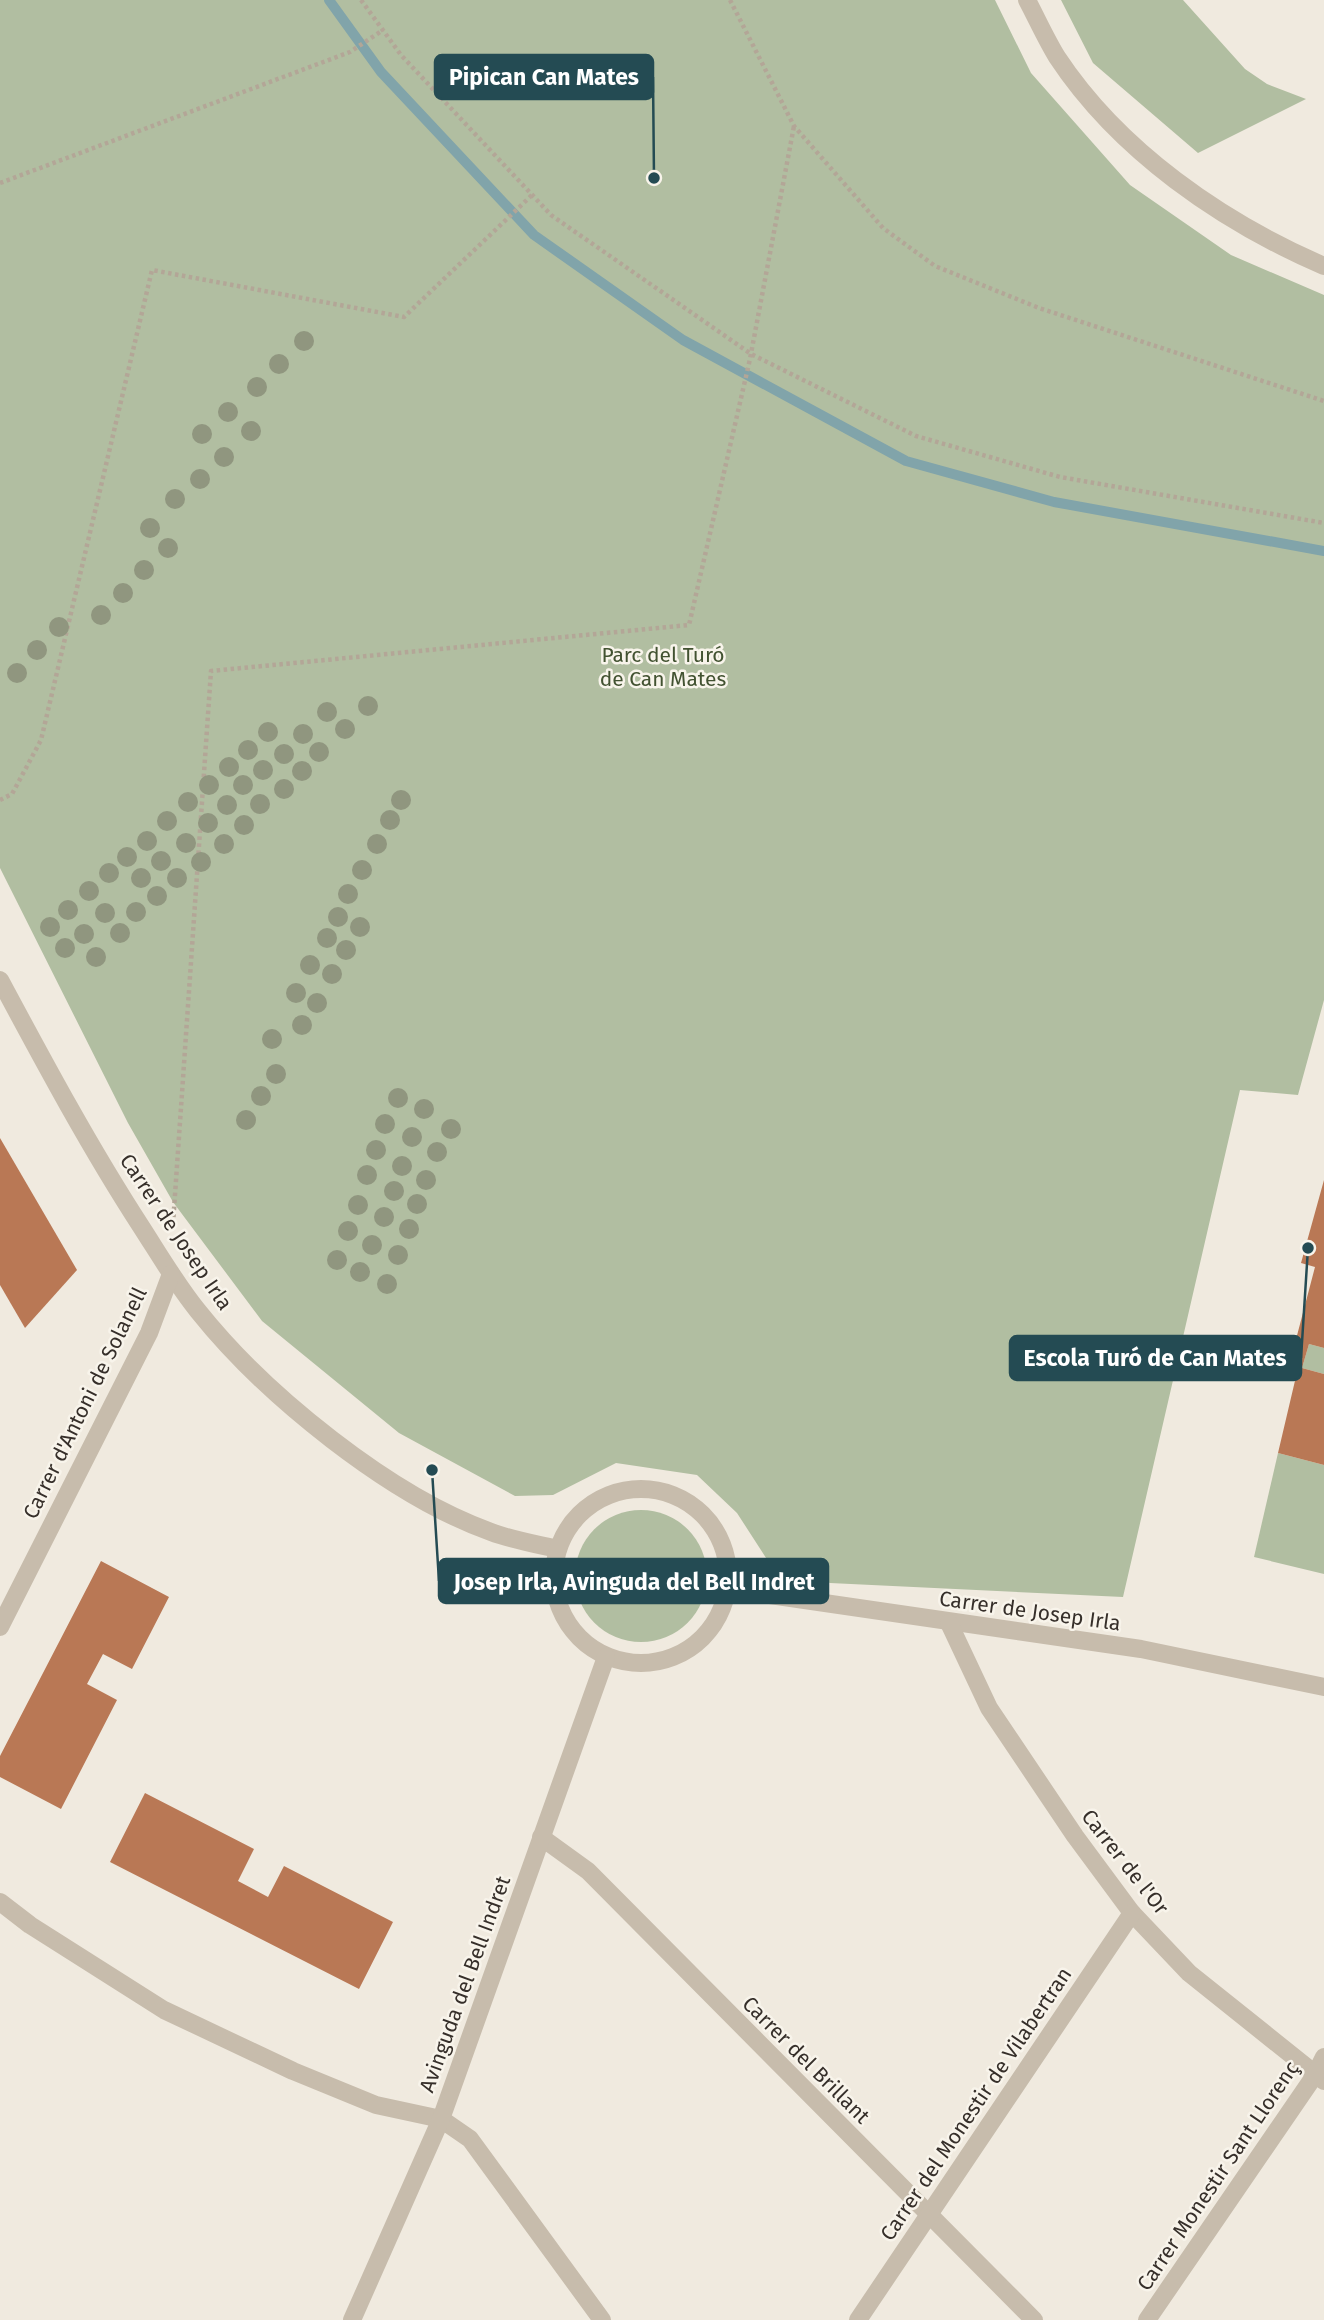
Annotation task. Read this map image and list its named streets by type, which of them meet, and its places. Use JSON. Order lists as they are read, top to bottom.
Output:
{
  "streets": {
    "street": [
      "Carrer de Josep Irla",
      "Carrer d'Antoni de Solanell",
      "Carrer de l'Or",
      "Avinguda del Bell Indret",
      "Carrer del Brillant",
      "Carrer del Monestir de Vilabertran",
      "Carrer Monestir Sant Llorenç"
    ]
  },
  "crossings": [
    ["Carrer de Josep Irla", "Carrer d'Antoni de Solanell"],
    ["Carrer de Josep Irla", "Carrer de l'Or"],
    ["Carrer de Josep Irla", "Avinguda del Bell Indret"],
    ["Carrer de l'Or", "Carrer del Monestir de Vilabertran"],
    ["Carrer de l'Or", "Carrer Monestir Sant Llorenç"],
    ["Avinguda del Bell Indret", "Carrer del Brillant"],
    ["Carrer del Brillant", "Carrer del Monestir de Vilabertran"]
  ],
  "parks": ["Parc del Turó de Can Mates"],
  "places": ["Pipican Can Mates", "Escola Turó de Can Mates", "Josep Irla, Avinguda del Bell Indret"]
}
